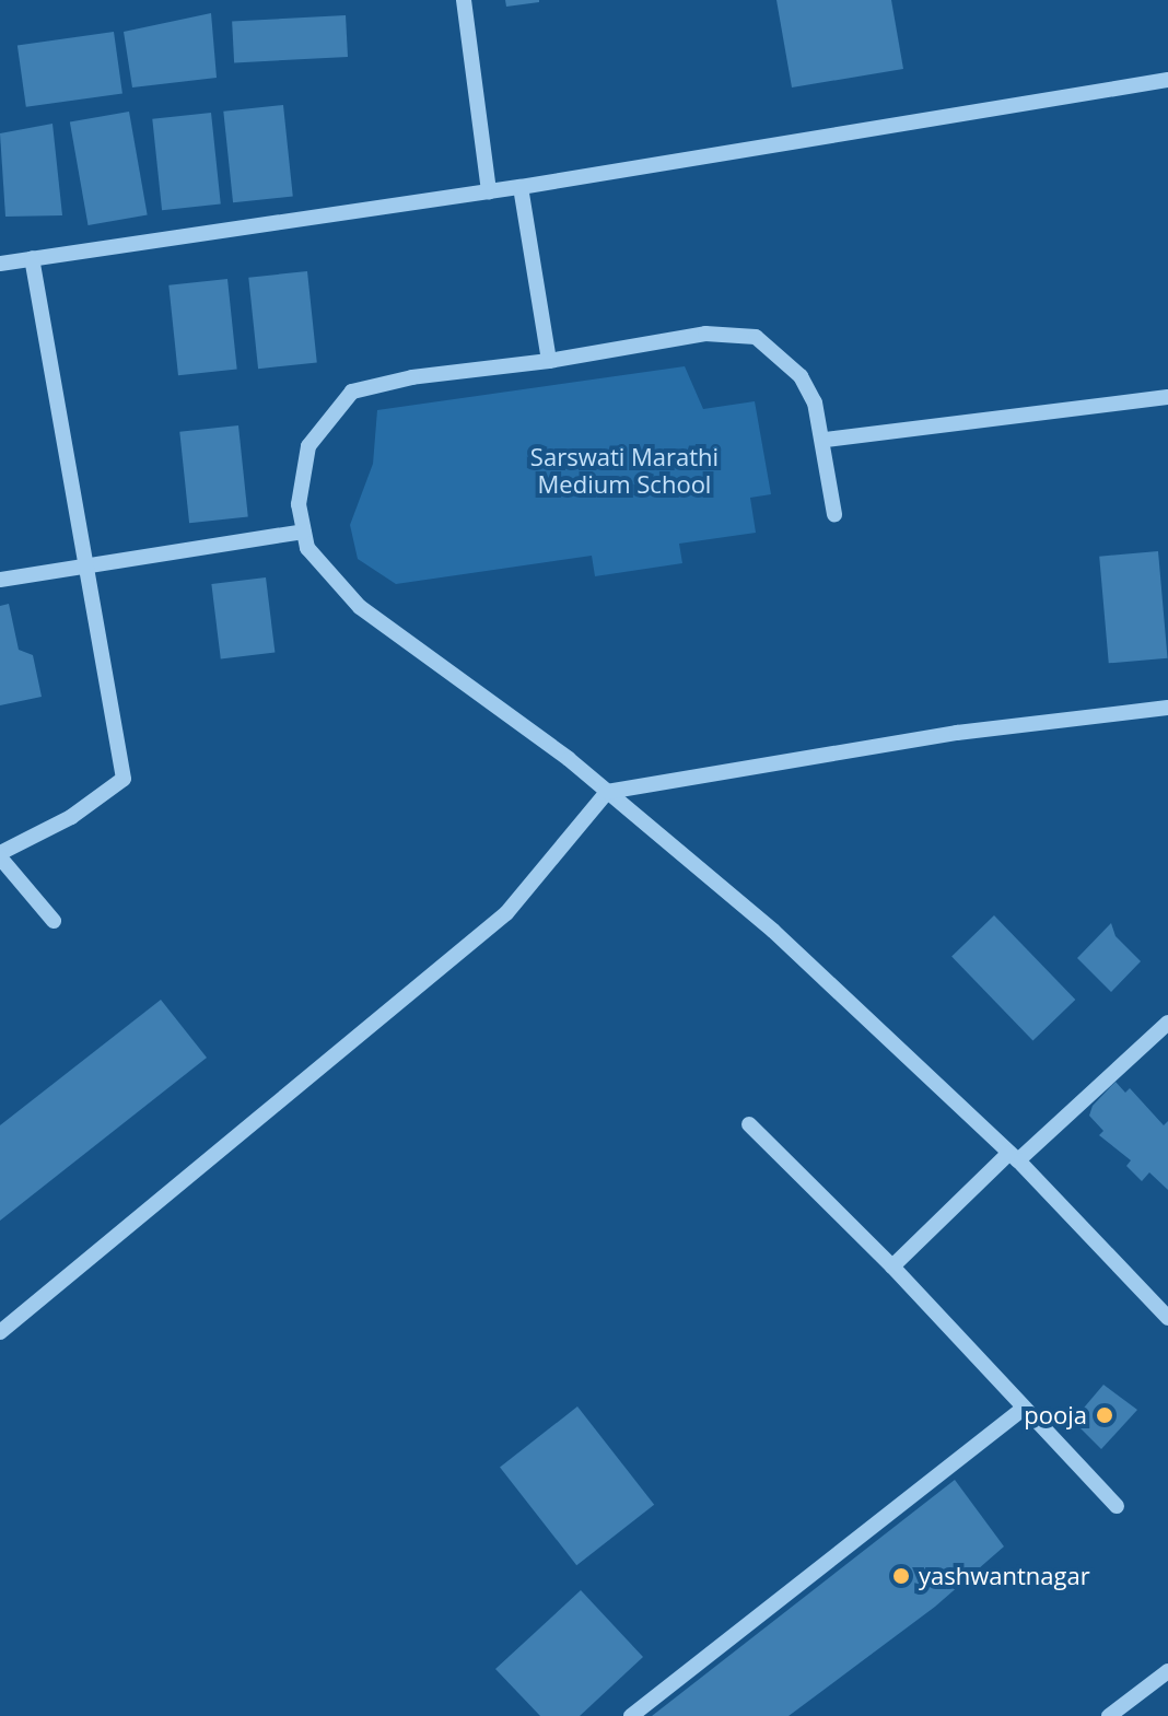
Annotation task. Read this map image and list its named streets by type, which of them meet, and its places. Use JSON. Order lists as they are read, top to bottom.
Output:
{
  "parks": ["Sarswati Marathi Medium School"],
  "places": ["pooja", "yashwantnagar"]
}
